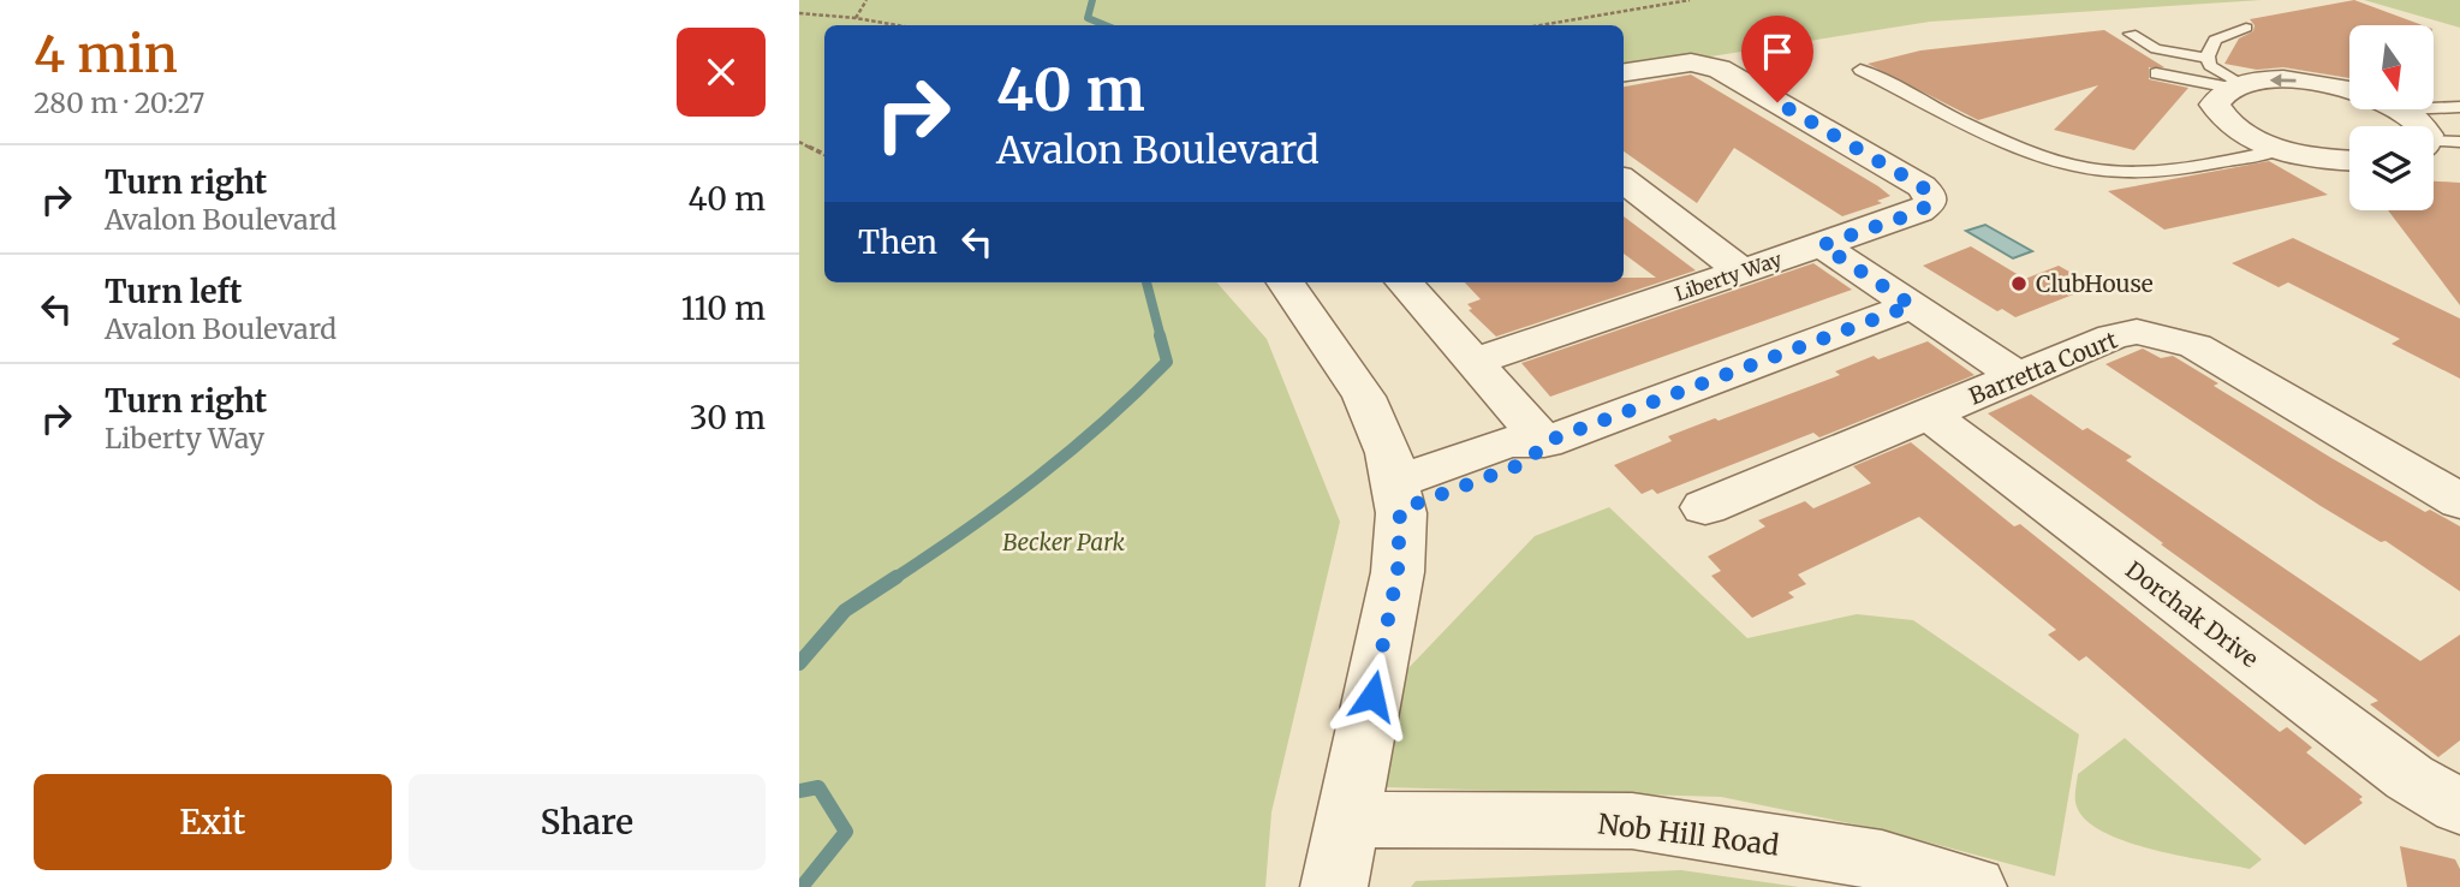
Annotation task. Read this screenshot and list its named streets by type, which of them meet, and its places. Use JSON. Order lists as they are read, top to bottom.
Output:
{
  "streets": {
    "street": [
      "Liberty Way",
      "Barretta Court",
      "Dorchak Drive",
      "Nob Hill Road"
    ]
  },
  "crossings": [
    ["Barretta Court", "Dorchak Drive"]
  ],
  "parks": ["Becker Park"],
  "places": ["ClubHouse"],
  "north": "bottom",
  "page": {
    "heading": ["4 min", "280 m · 20:27"],
    "turn": ["40 m", "Avalon Boulevard"],
    "list": [
      {
        "name": "Turn right",
        "note": "Avalon Boulevard",
        "value": "40 m"
      },
      {
        "name": "Turn left",
        "note": "Avalon Boulevard",
        "value": "110 m"
      },
      {
        "name": "Turn right",
        "note": "Liberty Way",
        "value": "30 m"
      }
    ],
    "then": "Then",
    "buttons": ["Exit", "Share"]
  }
}
